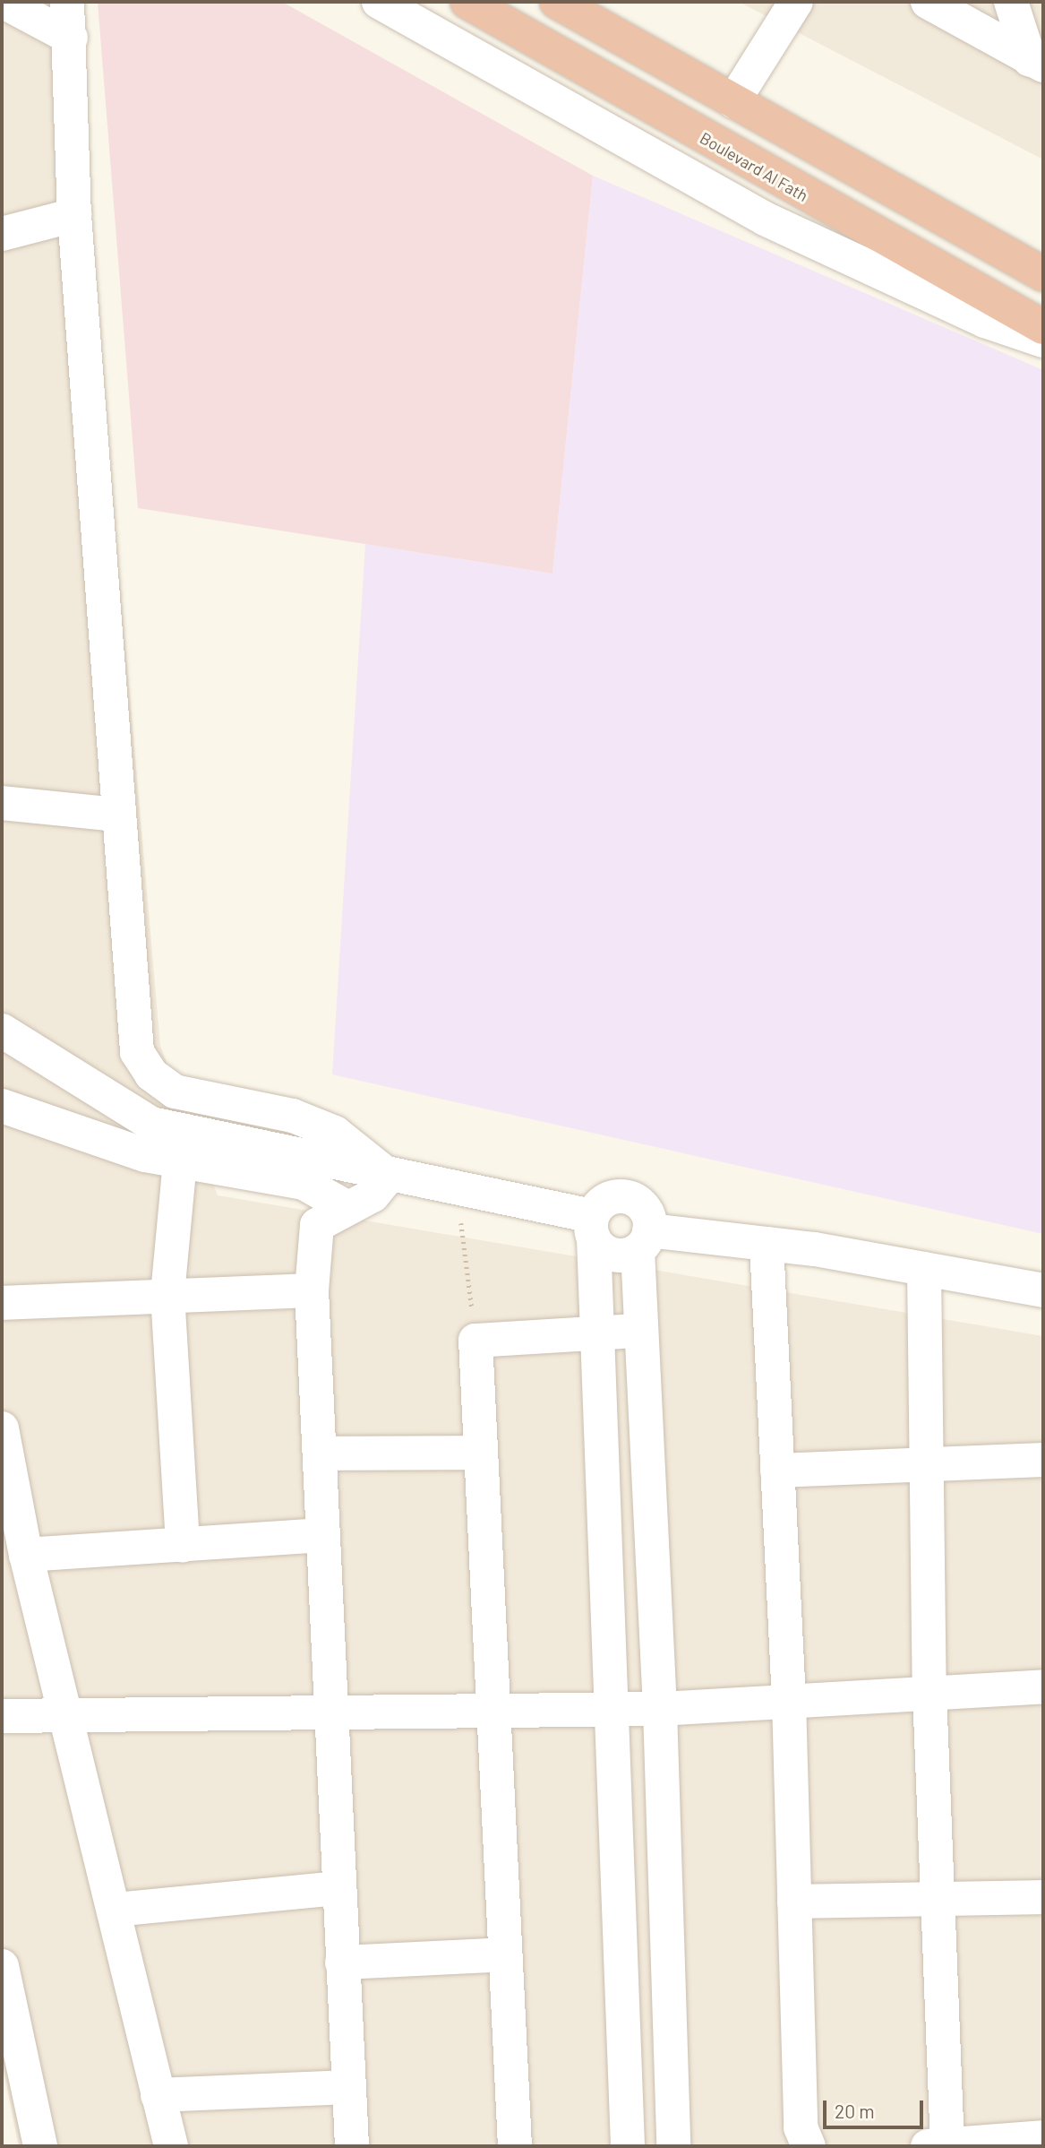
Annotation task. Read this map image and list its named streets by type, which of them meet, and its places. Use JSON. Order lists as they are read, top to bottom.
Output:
{
  "streets": {
    "highway": ["Boulevard Al Fath"]
  },
  "scale_bar": "20 m"
}
